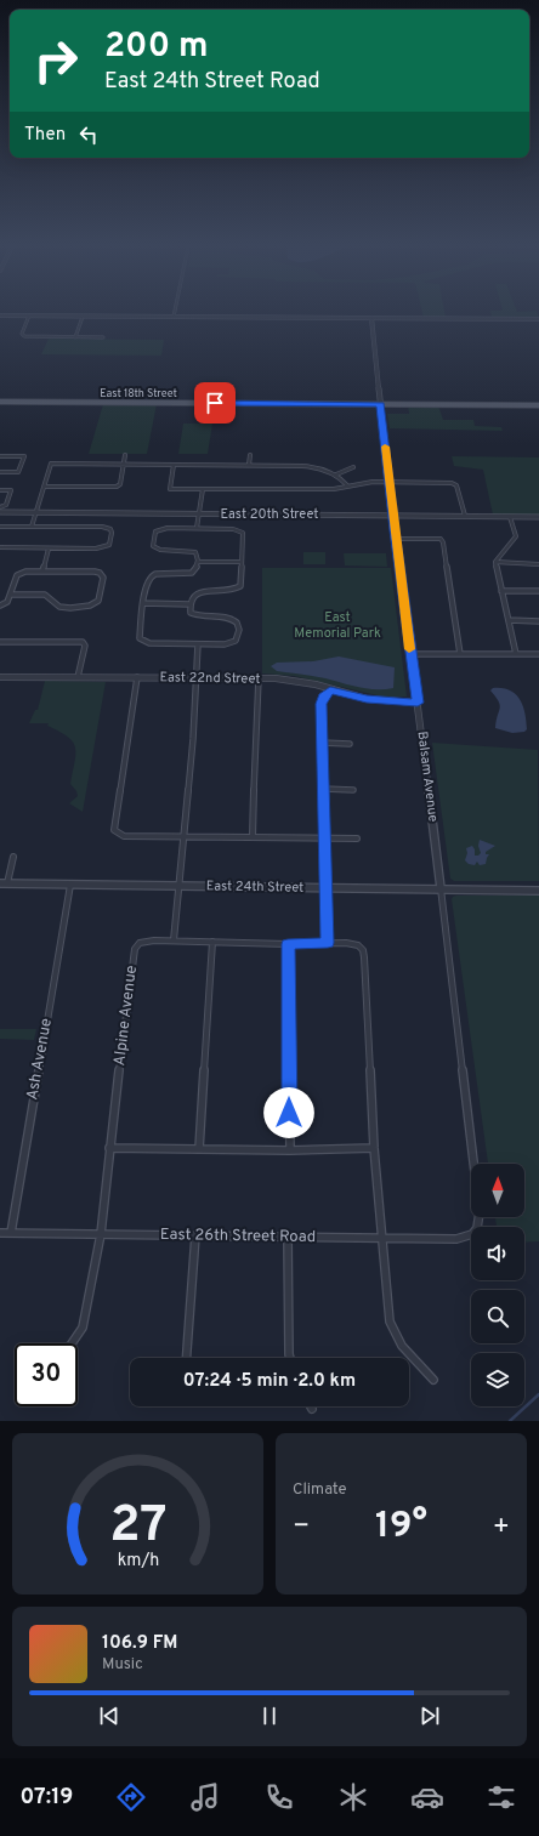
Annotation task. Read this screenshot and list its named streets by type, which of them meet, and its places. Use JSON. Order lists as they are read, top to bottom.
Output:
{
  "streets": {
    "main road": ["East 18th Street"],
    "street": [
      "East 20th Street",
      "East 22nd Street",
      "Balsam Avenue",
      "East 24th Street",
      "Alpine Avenue",
      "Ash Avenue",
      "East 26th Street Road"
    ]
  },
  "crossings": [
    ["East 18th Street", "Balsam Avenue"],
    ["East 20th Street", "Balsam Avenue"],
    ["East 22nd Street", "Balsam Avenue"],
    ["Balsam Avenue", "East 24th Street"],
    ["East 24th Street", "Ash Avenue"],
    ["Alpine Avenue", "East 26th Street Road"],
    ["Ash Avenue", "East 26th Street Road"]
  ],
  "parks": ["East Memorial Park"],
  "north": "top",
  "page": {
    "turn": ["200 m", "East 24th Street Road"],
    "then": "Then",
    "limit": "30",
    "trip": "07:24 · 5 min · 2.0 km",
    "tile": "Climate",
    "heat": ["−", "19°", "+"],
    "song": ["106.9 FM", "Music"],
    "tabs": "07:19",
    "gauge": ["27", "km/h"]
  }
}
